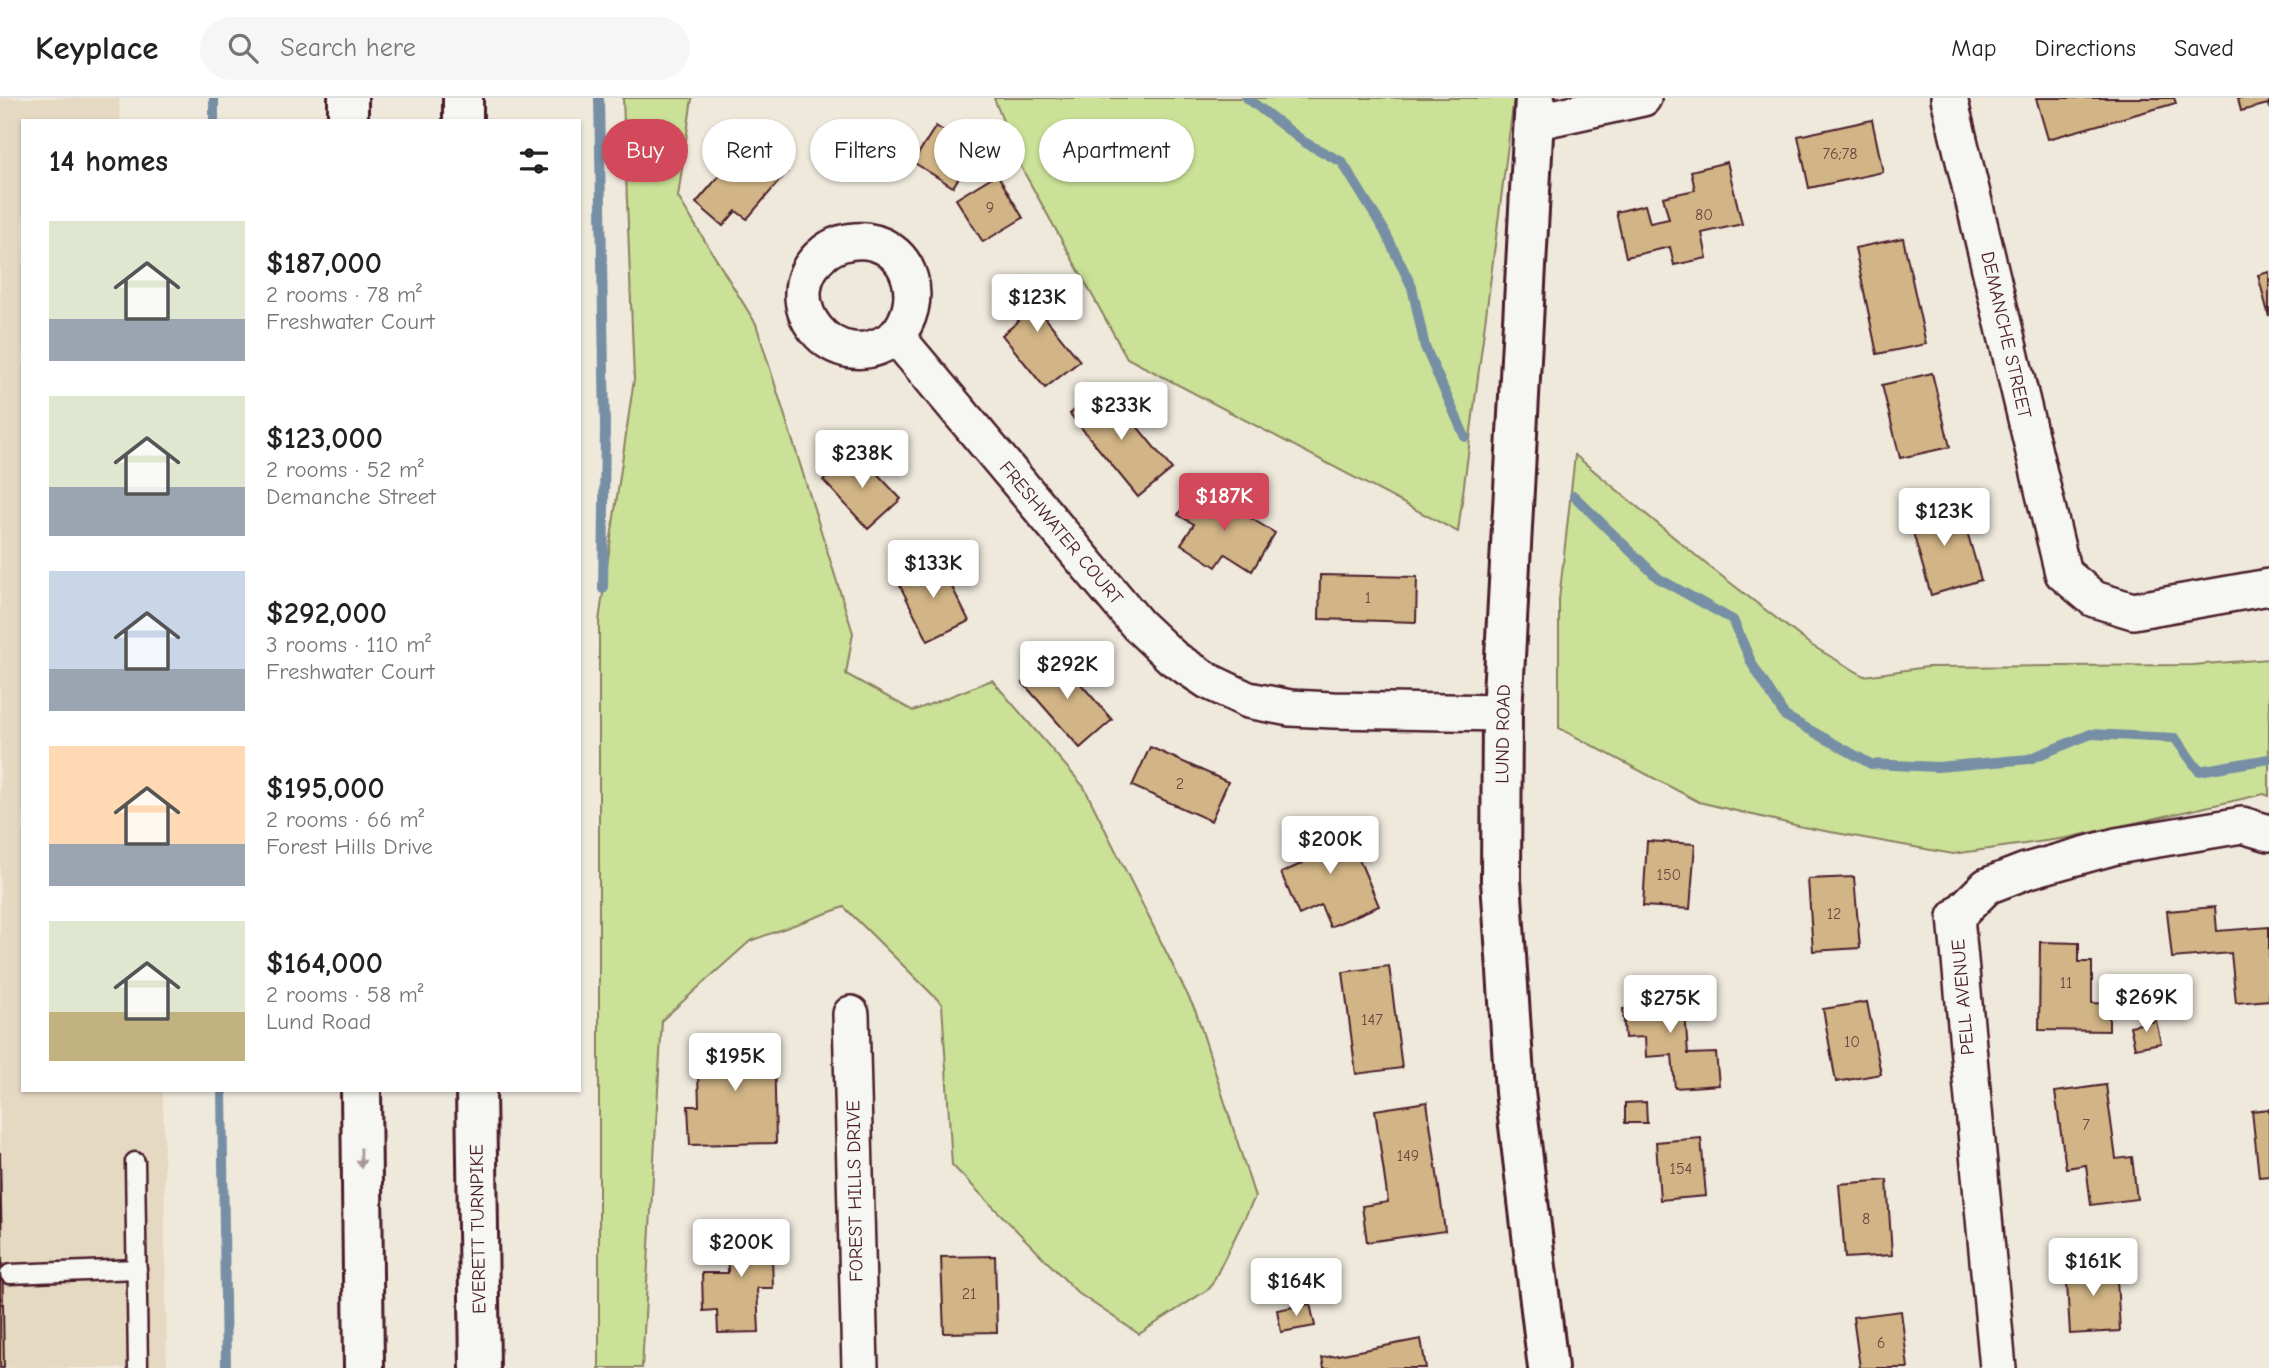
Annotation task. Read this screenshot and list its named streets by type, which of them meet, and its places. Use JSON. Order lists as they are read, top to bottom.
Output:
{
  "streets": {
    "main road": ["LUND ROAD", "EVERETT TURNPIKE"],
    "street": [
      "DEMANCHE STREET",
      "FRESHWATER COURT",
      "PELL AVENUE",
      "FOREST HILLS DRIVE"
    ]
  },
  "crossings": [
    ["FRESHWATER COURT", "LUND ROAD"]
  ],
  "house_numbers": [
    "76;78",
    "9",
    "80",
    "1",
    "2",
    "150",
    "12",
    "11",
    "147",
    "10",
    "7",
    "149",
    "154",
    "8",
    "21",
    "6"
  ],
  "page": {
    "header": "Keyplace",
    "search": "Search here",
    "nav": ["Map", "Directions", "Saved"],
    "chip": [
      "Buy",
      "Rent",
      "Filters",
      "New",
      "Apartment"
    ],
    "heading": "14 homes",
    "list": [
      {
        "name": "$187,000",
        "note": "2 rooms · 78 m² · Freshwater Court"
      },
      {
        "name": "$123,000",
        "note": "2 rooms · 52 m² · Demanche Street"
      },
      {
        "name": "$292,000",
        "note": "3 rooms · 110 m² · Freshwater Court"
      },
      {
        "name": "$195,000",
        "note": "2 rooms · 66 m² · Forest Hills Drive"
      },
      {
        "name": "$164,000",
        "note": "2 rooms · 58 m² · Lund Road"
      }
    ],
    "price": [
      "$123K",
      "$233K",
      "$238K",
      "$187K",
      "$123K",
      "$133K",
      "$292K",
      "$200K",
      "$269K",
      "$275K",
      "$195K",
      "$200K",
      "$161K",
      "$164K"
    ]
  }
}
